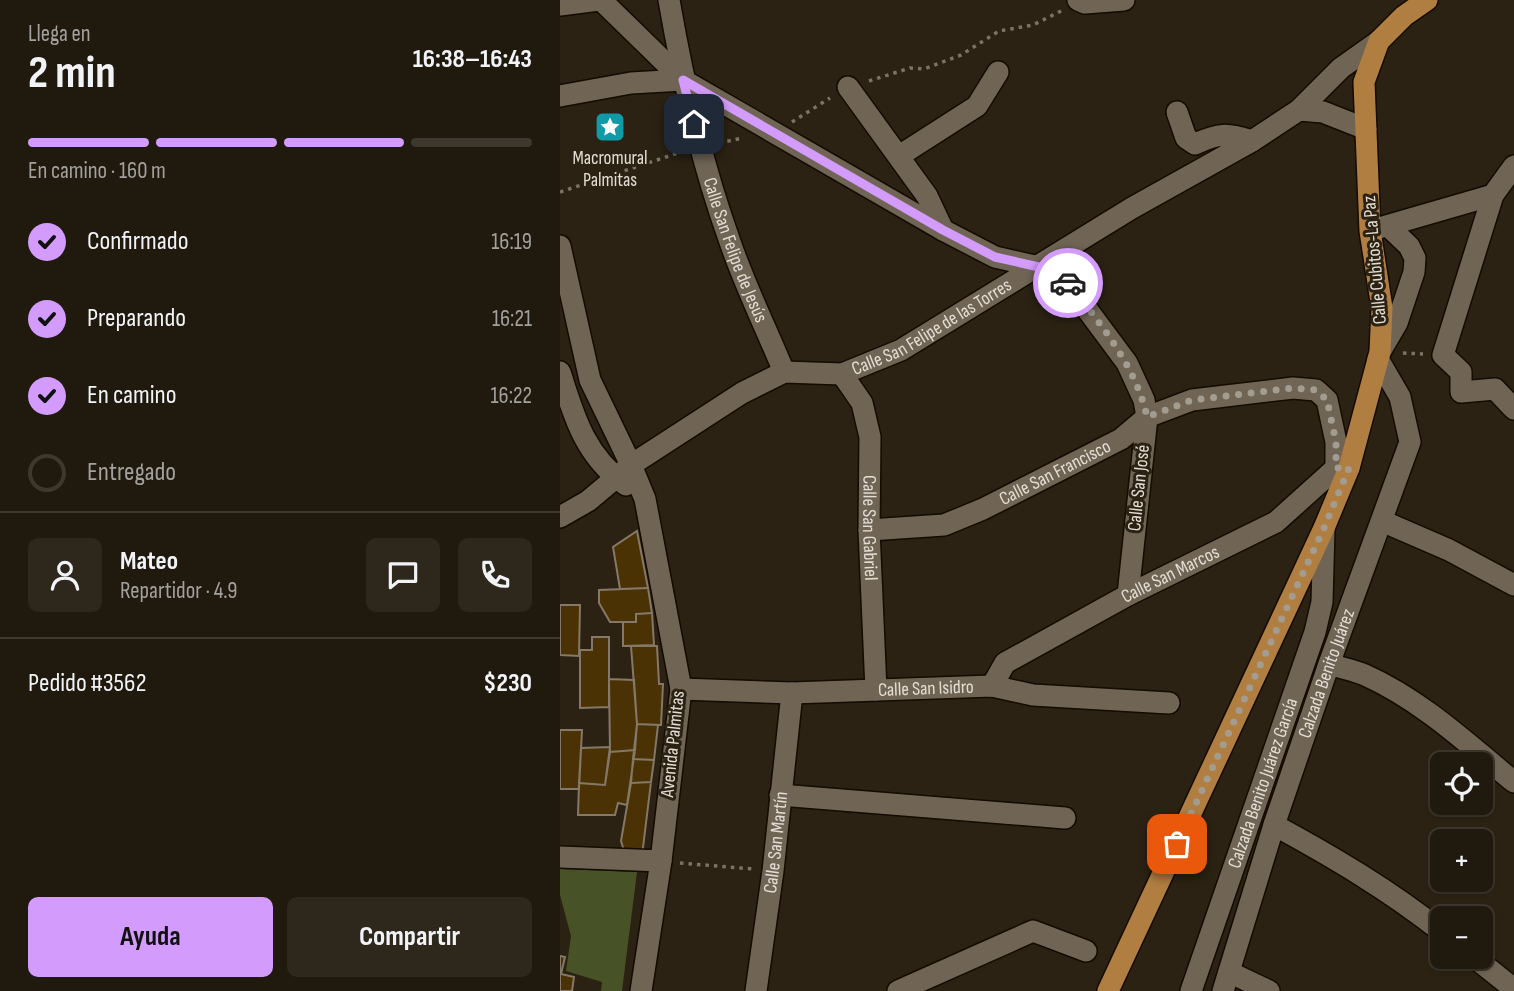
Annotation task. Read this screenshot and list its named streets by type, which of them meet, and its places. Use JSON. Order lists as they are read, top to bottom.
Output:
{
  "streets": {
    "main road": ["Calle Cubitos-La Paz"],
    "street": [
      "Calle San Felipe de Jesús",
      "Calle San Felipe de las Torres",
      "Calle San Francisco",
      "Calle San José",
      "Calle San Gabriel",
      "Calle San Marcos",
      "Calzada Benito Juárez",
      "Calle San Isidro",
      "Avenida Palmitas",
      "Calzada Benito Juárez García",
      "Calle San Martín"
    ]
  },
  "crossings": [
    ["Calle San Felipe de Jesús", "Calle San Felipe de las Torres"],
    ["Calle San Felipe de Jesús", "Calle San José"],
    ["Calle Cubitos-La Paz", "Calle San Felipe de las Torres"],
    ["Calle Cubitos-La Paz", "Calle San Francisco"],
    ["Calle Cubitos-La Paz", "Calle San Marcos"],
    ["Calle Cubitos-La Paz", "Calzada Benito Juárez"],
    ["Calle Cubitos-La Paz", "Calzada Benito Juárez García"],
    ["Calle San Felipe de las Torres", "Calle San José"],
    ["Calle San Felipe de las Torres", "Calle San Gabriel"],
    ["Calle San Felipe de las Torres", "Avenida Palmitas"],
    ["Calle San Francisco", "Calle San José"],
    ["Calle San Francisco", "Calle San Gabriel"],
    ["Calle San Francisco", "Calle San Marcos"],
    ["Calle San José", "Calle San Marcos"],
    ["Calle San Gabriel", "Calle San Isidro"],
    ["Calle San Marcos", "Calle San Isidro"],
    ["Calle San Isidro", "Avenida Palmitas"],
    ["Calle San Isidro", "Calle San Martín"]
  ],
  "places": {
    "place": ["Macromural Palmitas"]
  },
  "page": {
    "heading": ["2 min", "Llega en", "16:38–16:43"],
    "panel": [
      "Mateo",
      "Repartidor · 4.9",
      "Pedido #3562",
      "$230"
    ],
    "bar": "En camino · 160 m",
    "list": [
      ["Confirmado", "16:19"],
      ["Preparando", "16:21"],
      ["En camino", "16:22"],
      "Entregado"
    ],
    "map_buttons": ["+", "−"],
    "buttons": ["Ayuda", "Compartir"]
  }
}
